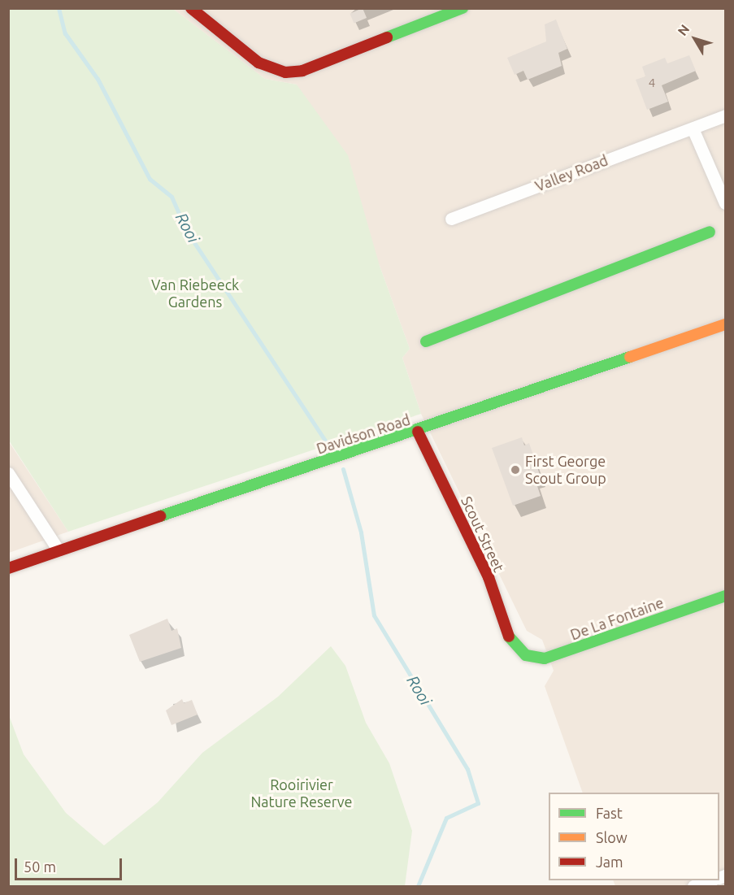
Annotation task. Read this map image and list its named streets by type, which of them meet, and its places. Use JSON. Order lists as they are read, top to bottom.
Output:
{
  "streets": {
    "main road": ["Davidson Road", "Scout Street", "De La Fontaine"],
    "street": ["Valley Road"]
  },
  "crossings": [
    ["Davidson Road", "Scout Street"],
    ["Scout Street", "De La Fontaine"]
  ],
  "water": ["Rooi"],
  "parks": ["Van Riebeeck Gardens", "Rooirivier Nature Reserve"],
  "places": ["First George Scout Group"],
  "house_numbers": ["4"],
  "legend": ["Fast", "Slow", "Jam"],
  "scale_bar": "50 m",
  "north": "top left"
}
